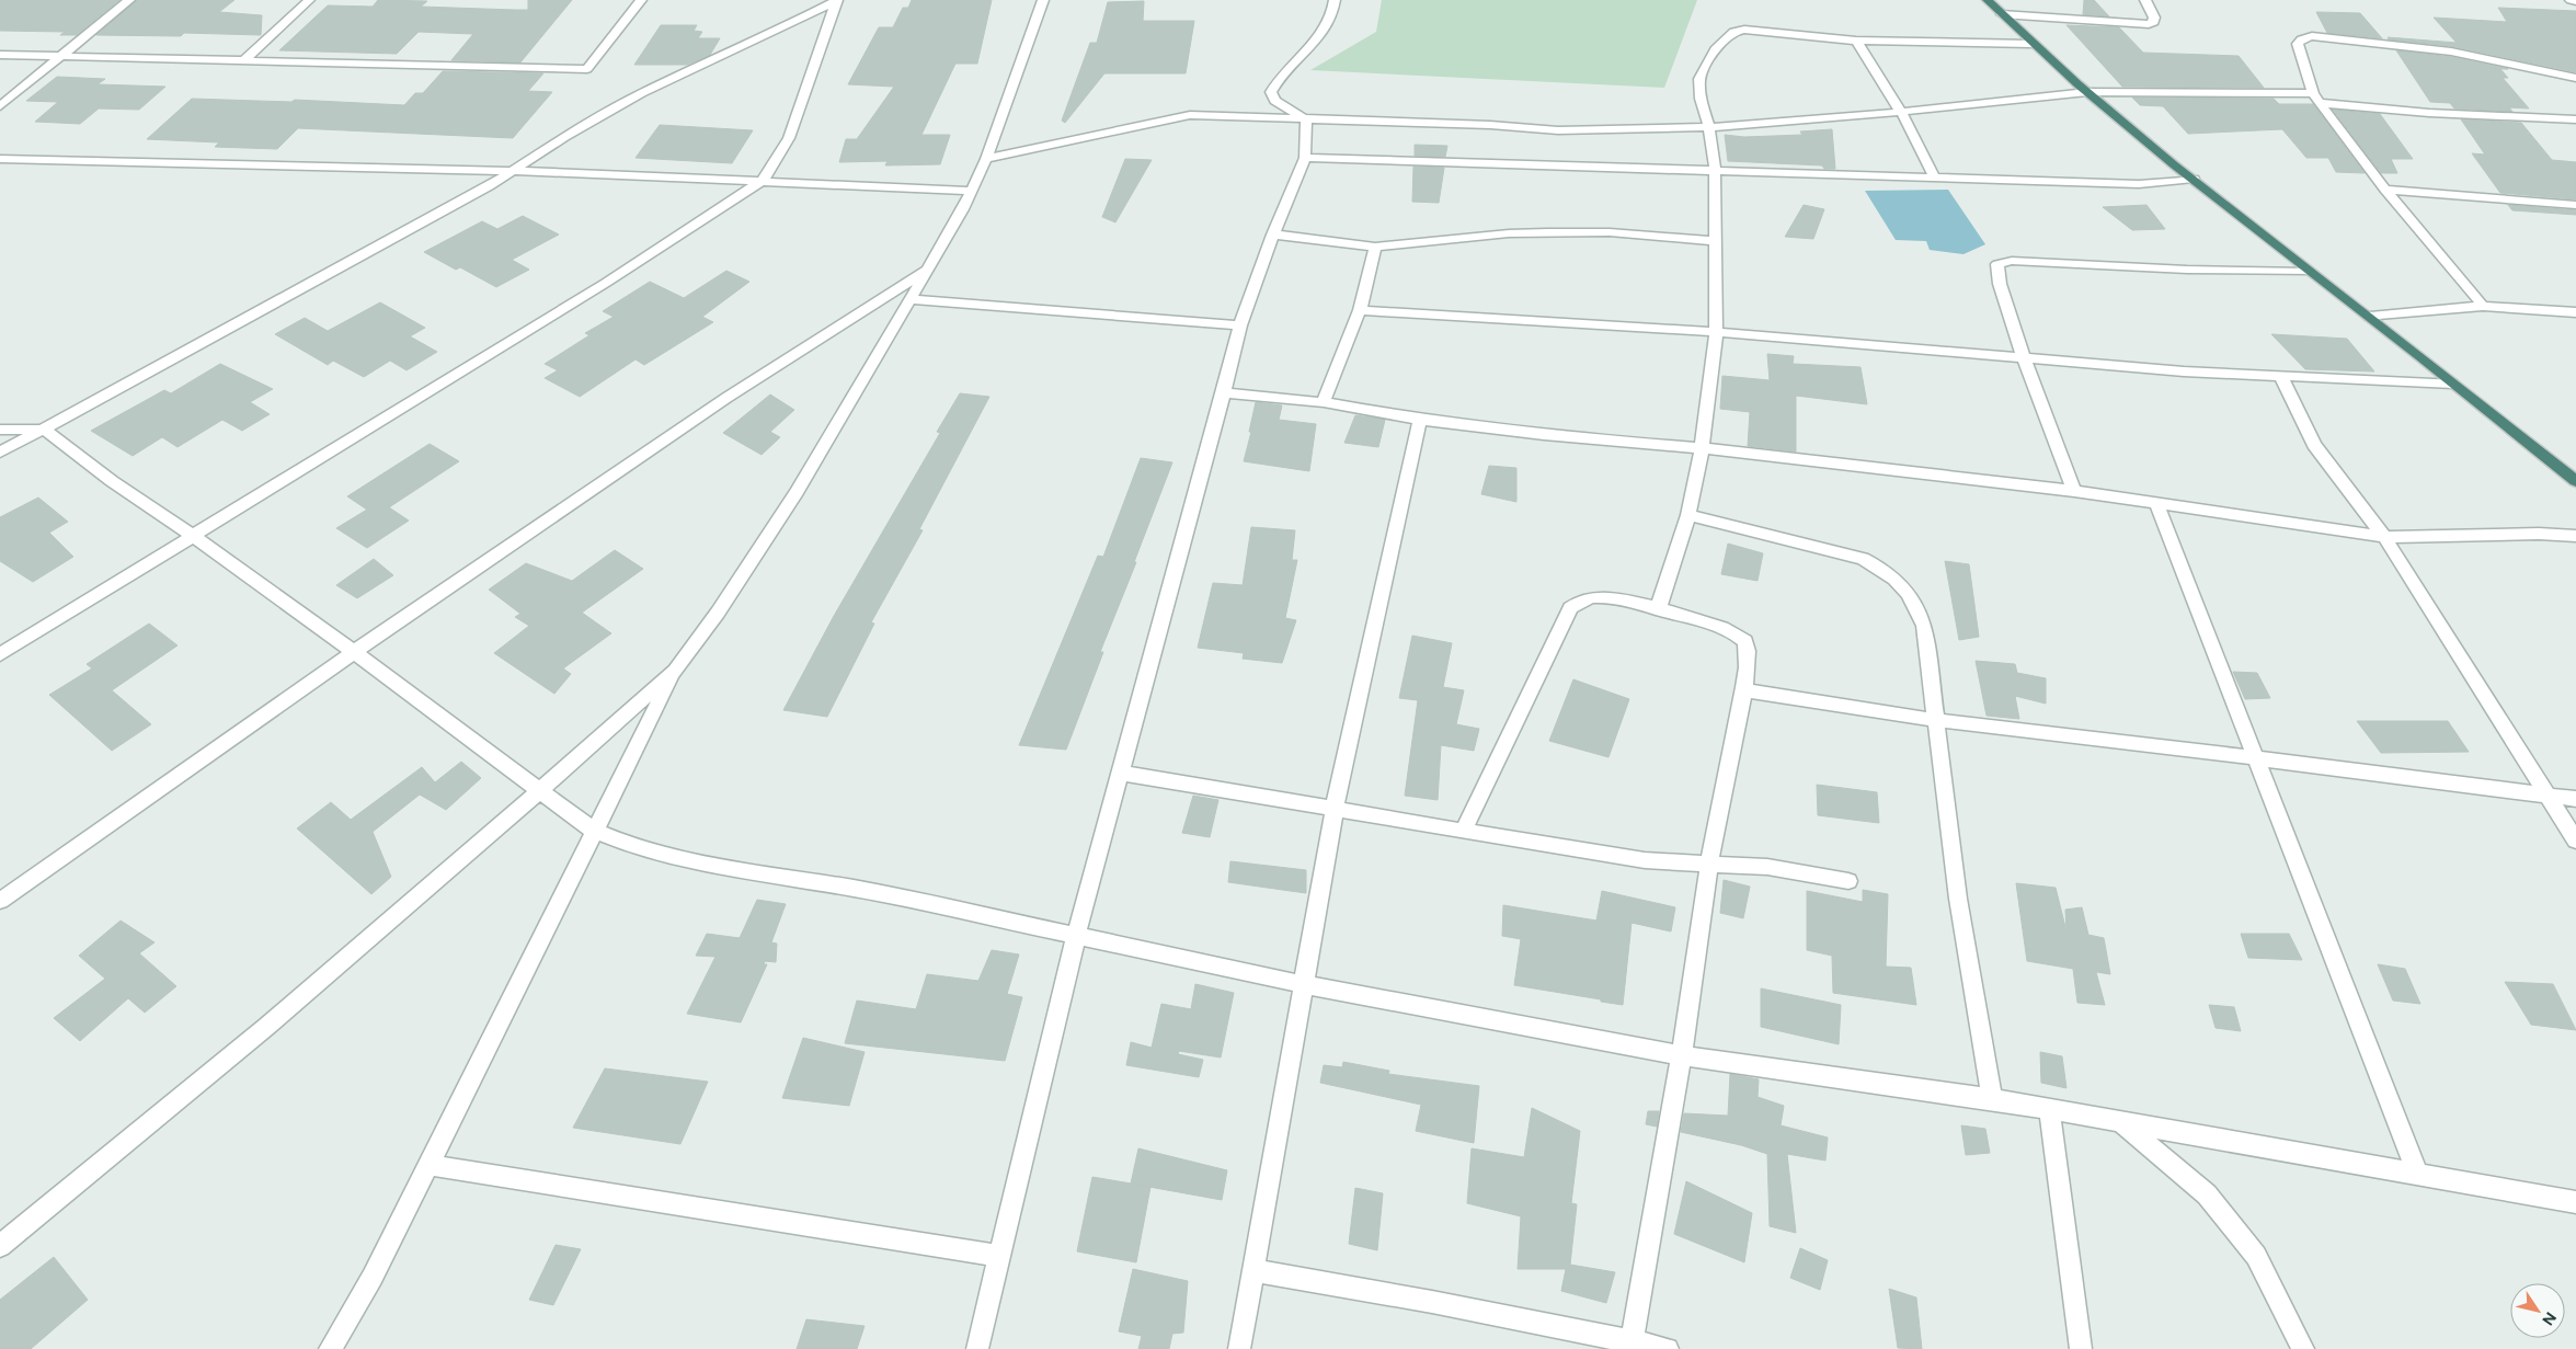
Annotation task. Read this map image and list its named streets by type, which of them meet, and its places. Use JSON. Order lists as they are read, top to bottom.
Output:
{
  "north": "bottom right"
}
